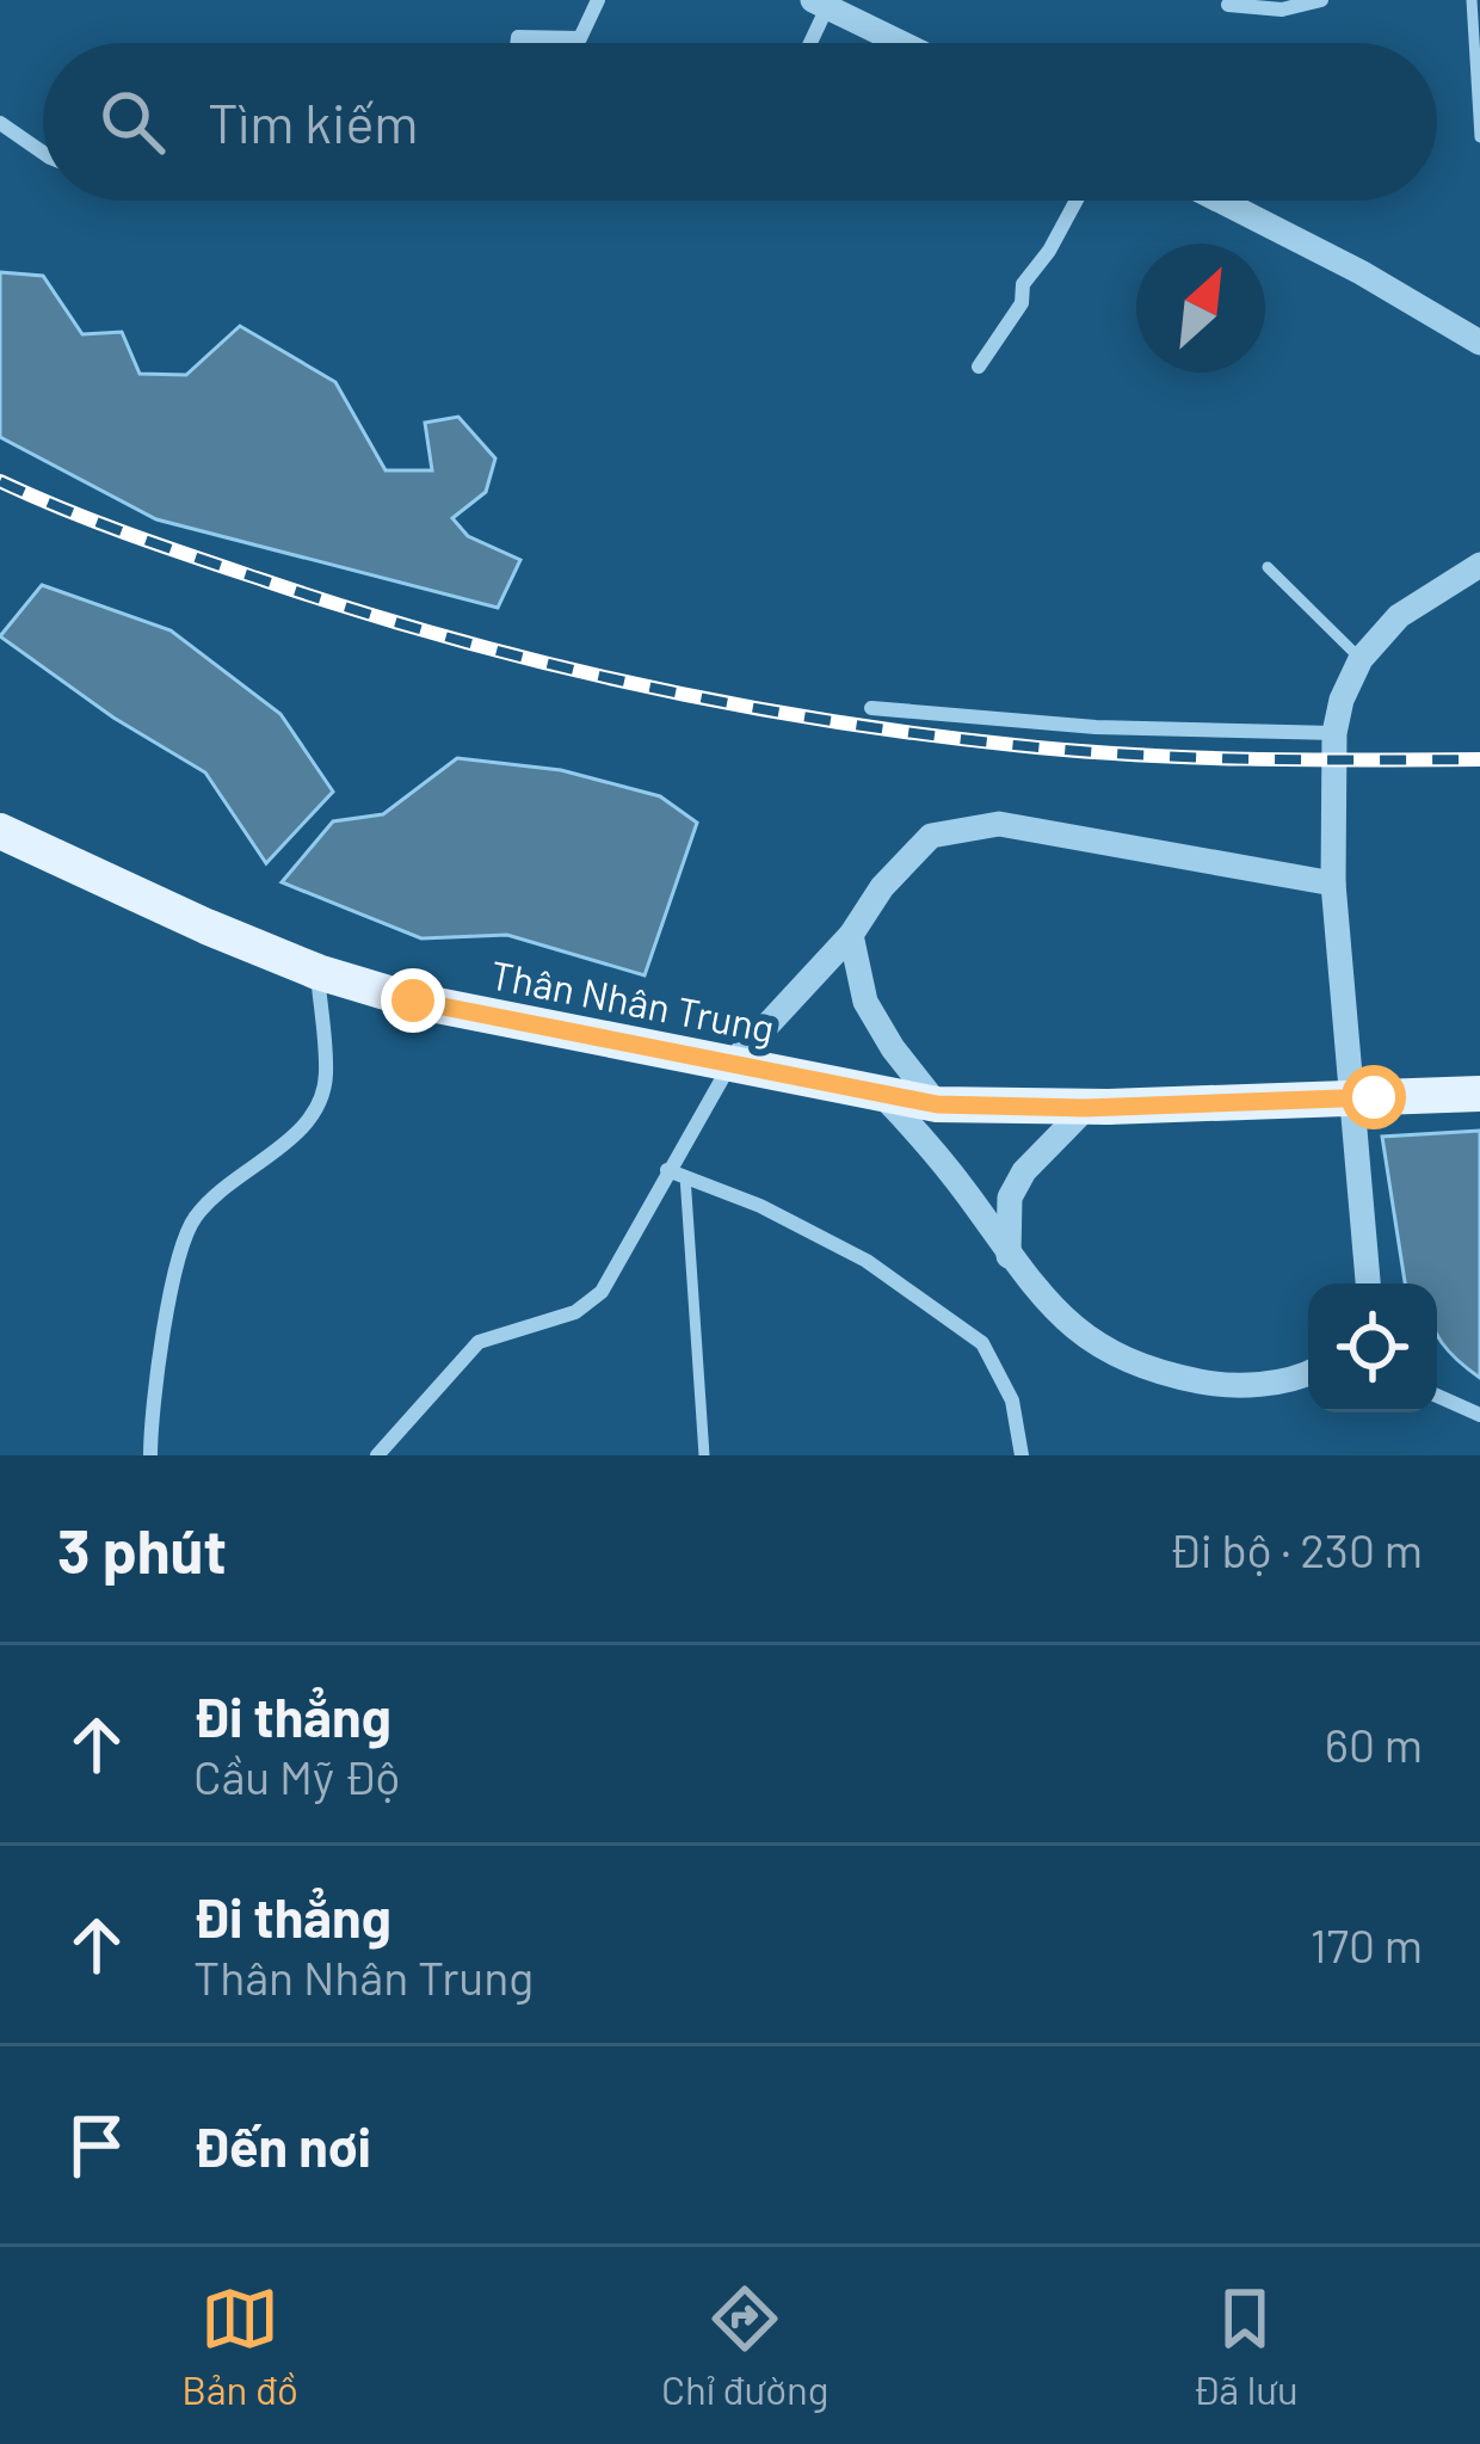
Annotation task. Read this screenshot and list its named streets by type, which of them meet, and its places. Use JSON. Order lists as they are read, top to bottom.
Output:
{
  "streets": {
    "main road": ["Thân Nhân Trung"]
  },
  "north": "top right",
  "page": {
    "search": "Tìm kiếm",
    "heading": ["3 phút", "Đi bộ · 230 m"],
    "list": [
      ["Đi thẳng", "Cầu Mỹ Độ", "60 m"],
      ["Đi thẳng", "Thân Nhân Trung", "170 m"],
      "Đến nơi"
    ],
    "nav": ["Bản đồ", "Chỉ đường", "Đã lưu"]
  }
}
